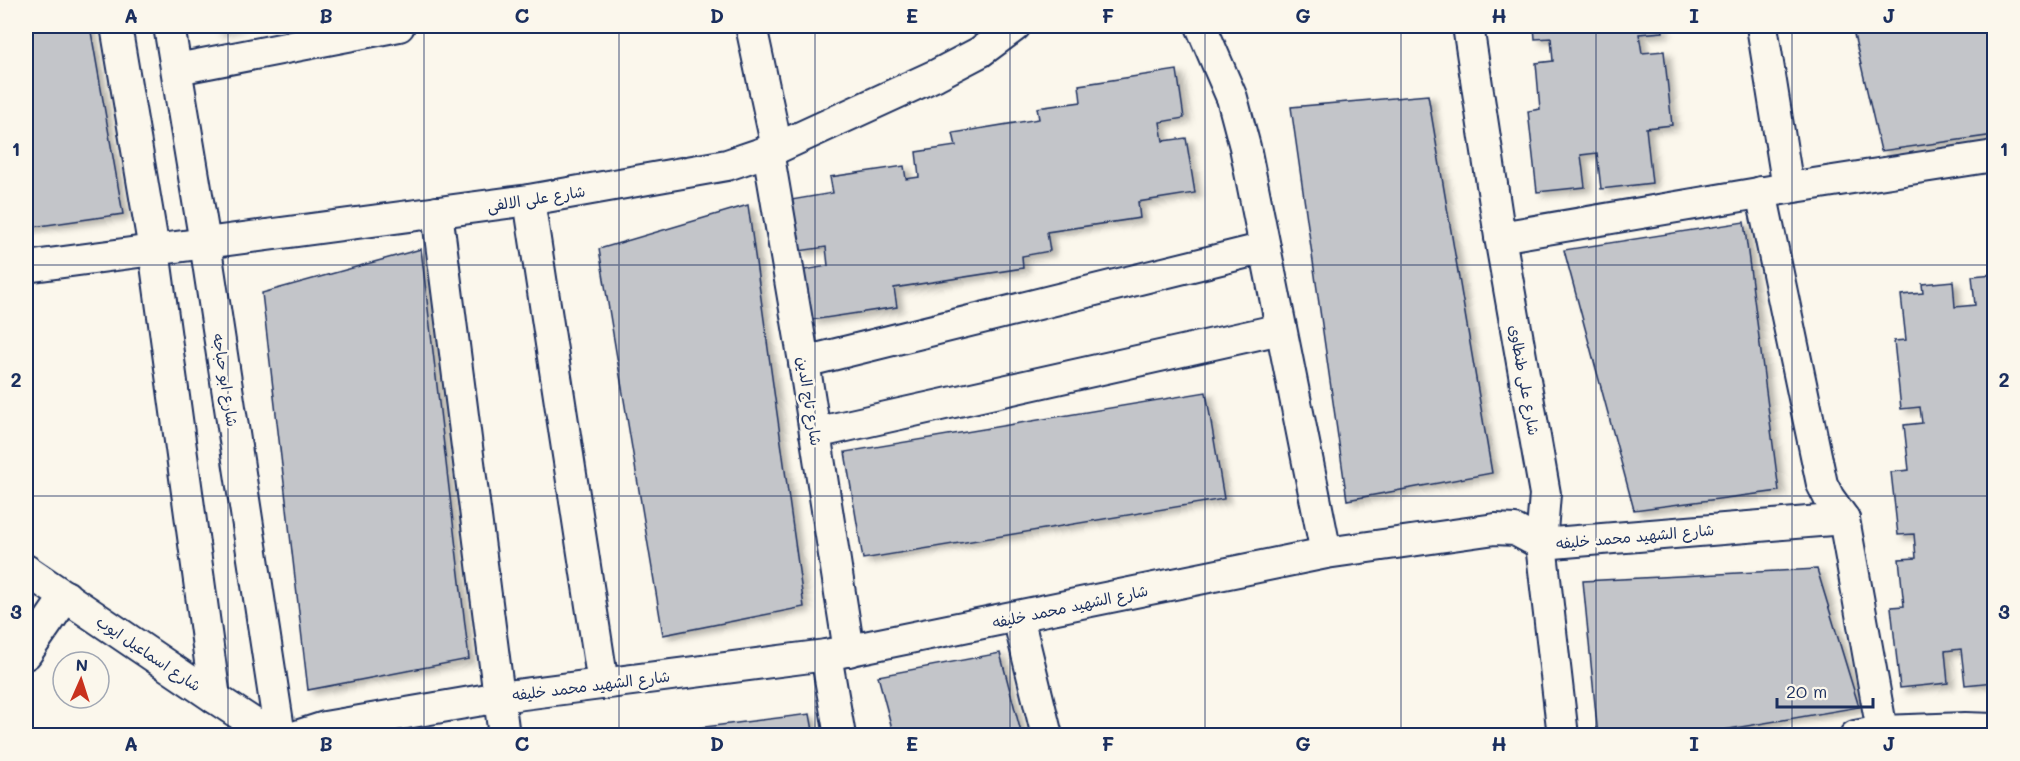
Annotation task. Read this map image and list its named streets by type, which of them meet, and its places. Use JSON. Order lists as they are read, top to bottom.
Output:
{
  "streets": {
    "street": [
      "شارع على الالفى",
      "شارع ابو حباجه",
      "شارع على طنطاوى",
      "شارع تاج الدين",
      "شارع الشهيد محمد خليفه",
      "شارع اسماعيل ايوب"
    ]
  },
  "crossings": [
    ["شارع على الالفى", "شارع ابو حباجه"],
    ["شارع على الالفى", "شارع تاج الدين"],
    ["شارع على طنطاوى", "شارع الشهيد محمد خليفه"],
    ["شارع تاج الدين", "شارع الشهيد محمد خليفه"]
  ],
  "scale_bar": "20 m",
  "north": "top",
  "grid": {
    "columns": [
      "A",
      "B",
      "C",
      "D",
      "E",
      "F",
      "G",
      "H",
      "I",
      "J"
    ],
    "rows": ["1", "2", "3"]
  }
}
